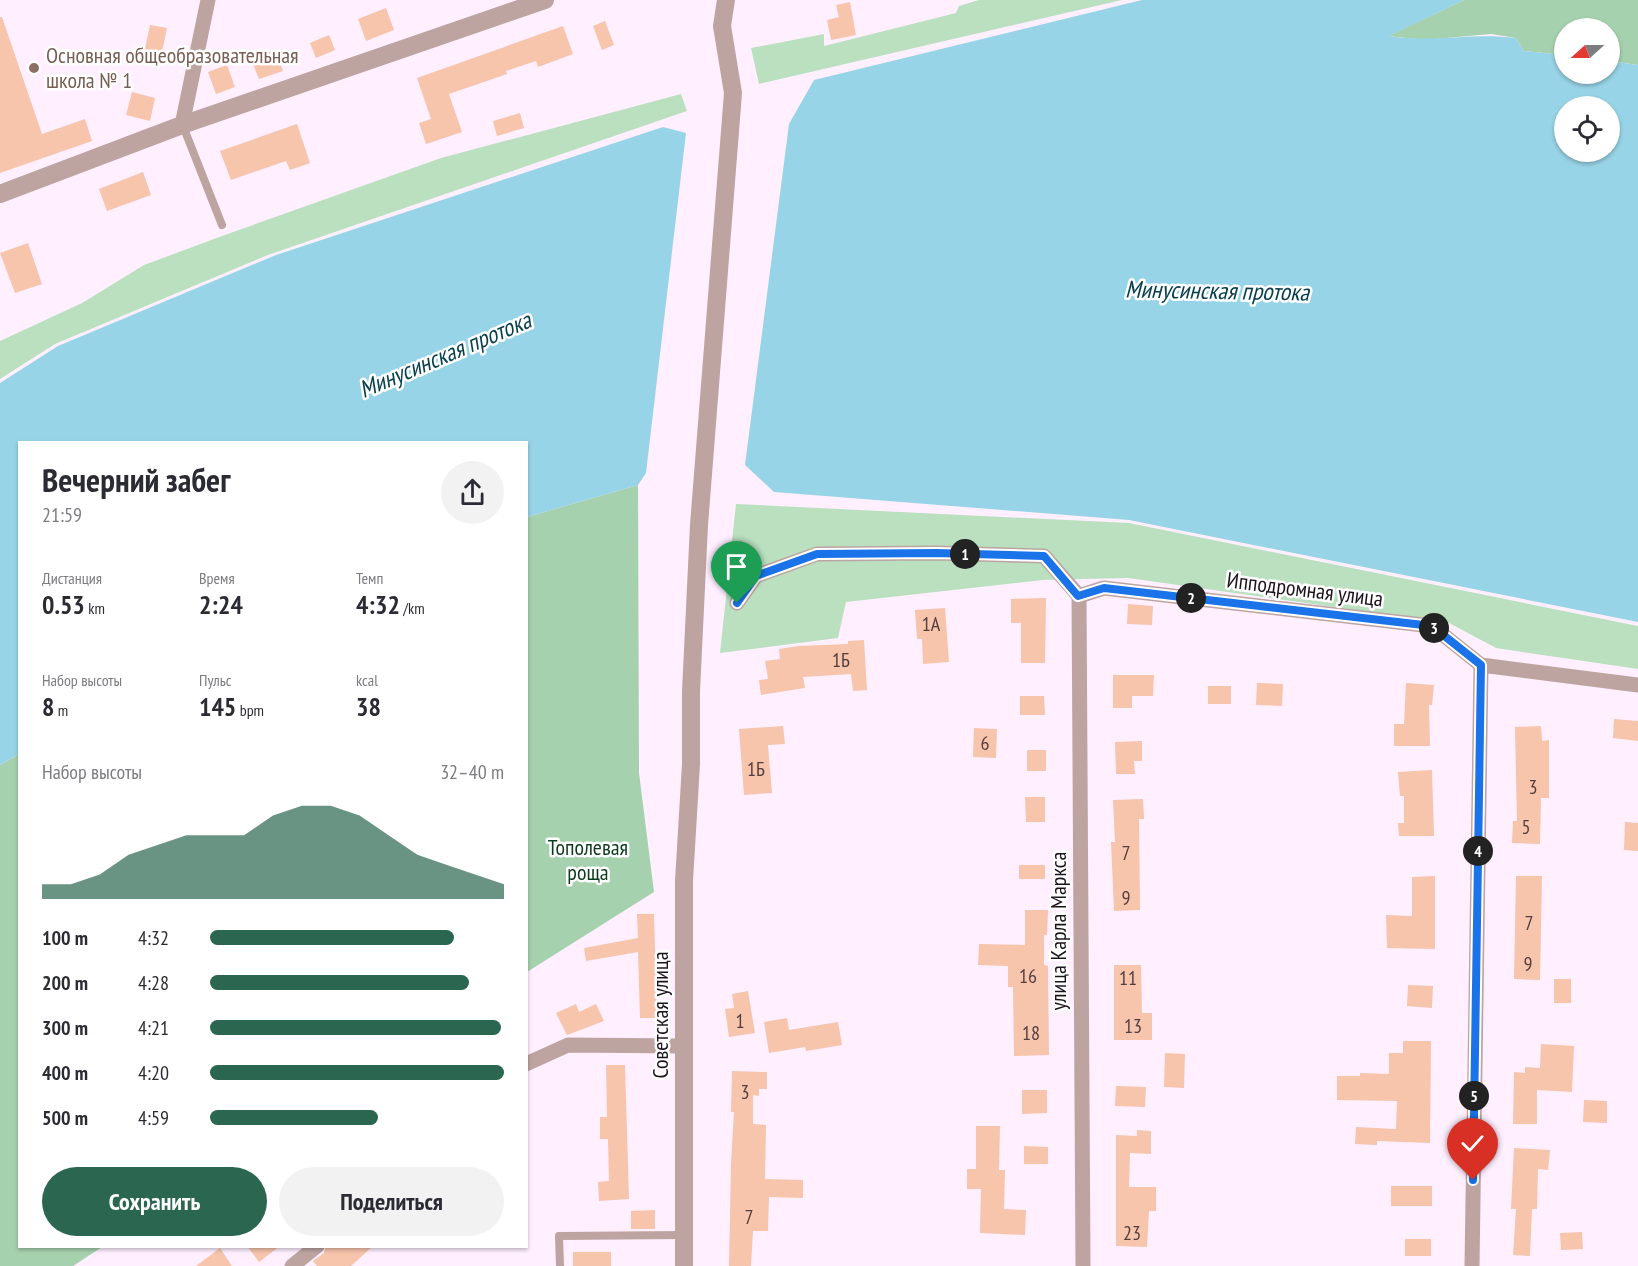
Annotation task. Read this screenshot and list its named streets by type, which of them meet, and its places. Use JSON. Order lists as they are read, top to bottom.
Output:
{
  "streets": {
    "street": ["Ипподромная улица", "улица Карла Маркса", "Советская улица"]
  },
  "crossings": [
    ["Ипподромная улица", "улица Карла Маркса"]
  ],
  "water": ["Минусинская протока"],
  "parks": ["Тополевая роща"],
  "places": ["Основная общеобразовательная школа № 1"],
  "house_numbers": [
    "1А",
    "1Б",
    "6",
    "1Б",
    "3",
    "5",
    "7",
    "9",
    "7",
    "9",
    "16",
    "11",
    "1",
    "13",
    "18",
    "3",
    "7",
    "23"
  ],
  "north": "left",
  "page": {
    "heading": ["Вечерний забег", "21:59"],
    "pins": [
      "1",
      "2",
      "3",
      "4",
      "5"
    ],
    "stats": [
      ["Дистанция", "0.53 km"],
      ["Время", "2:24"],
      ["Темп", "4:32 /km"],
      ["Набор высоты", "8 m"],
      ["Пульс", "145 bpm"],
      ["kcal", "38"]
    ],
    "chart": ["Набор высоты", "32–40 m"],
    "list": [
      {
        "name": "100 m",
        "note": "4:32"
      },
      {
        "name": "200 m",
        "note": "4:28"
      },
      {
        "name": "300 m",
        "note": "4:21"
      },
      {
        "name": "400 m",
        "note": "4:20"
      },
      {
        "name": "500 m",
        "note": "4:59"
      }
    ],
    "buttons": ["Сохранить", "Поделиться"]
  }
}
